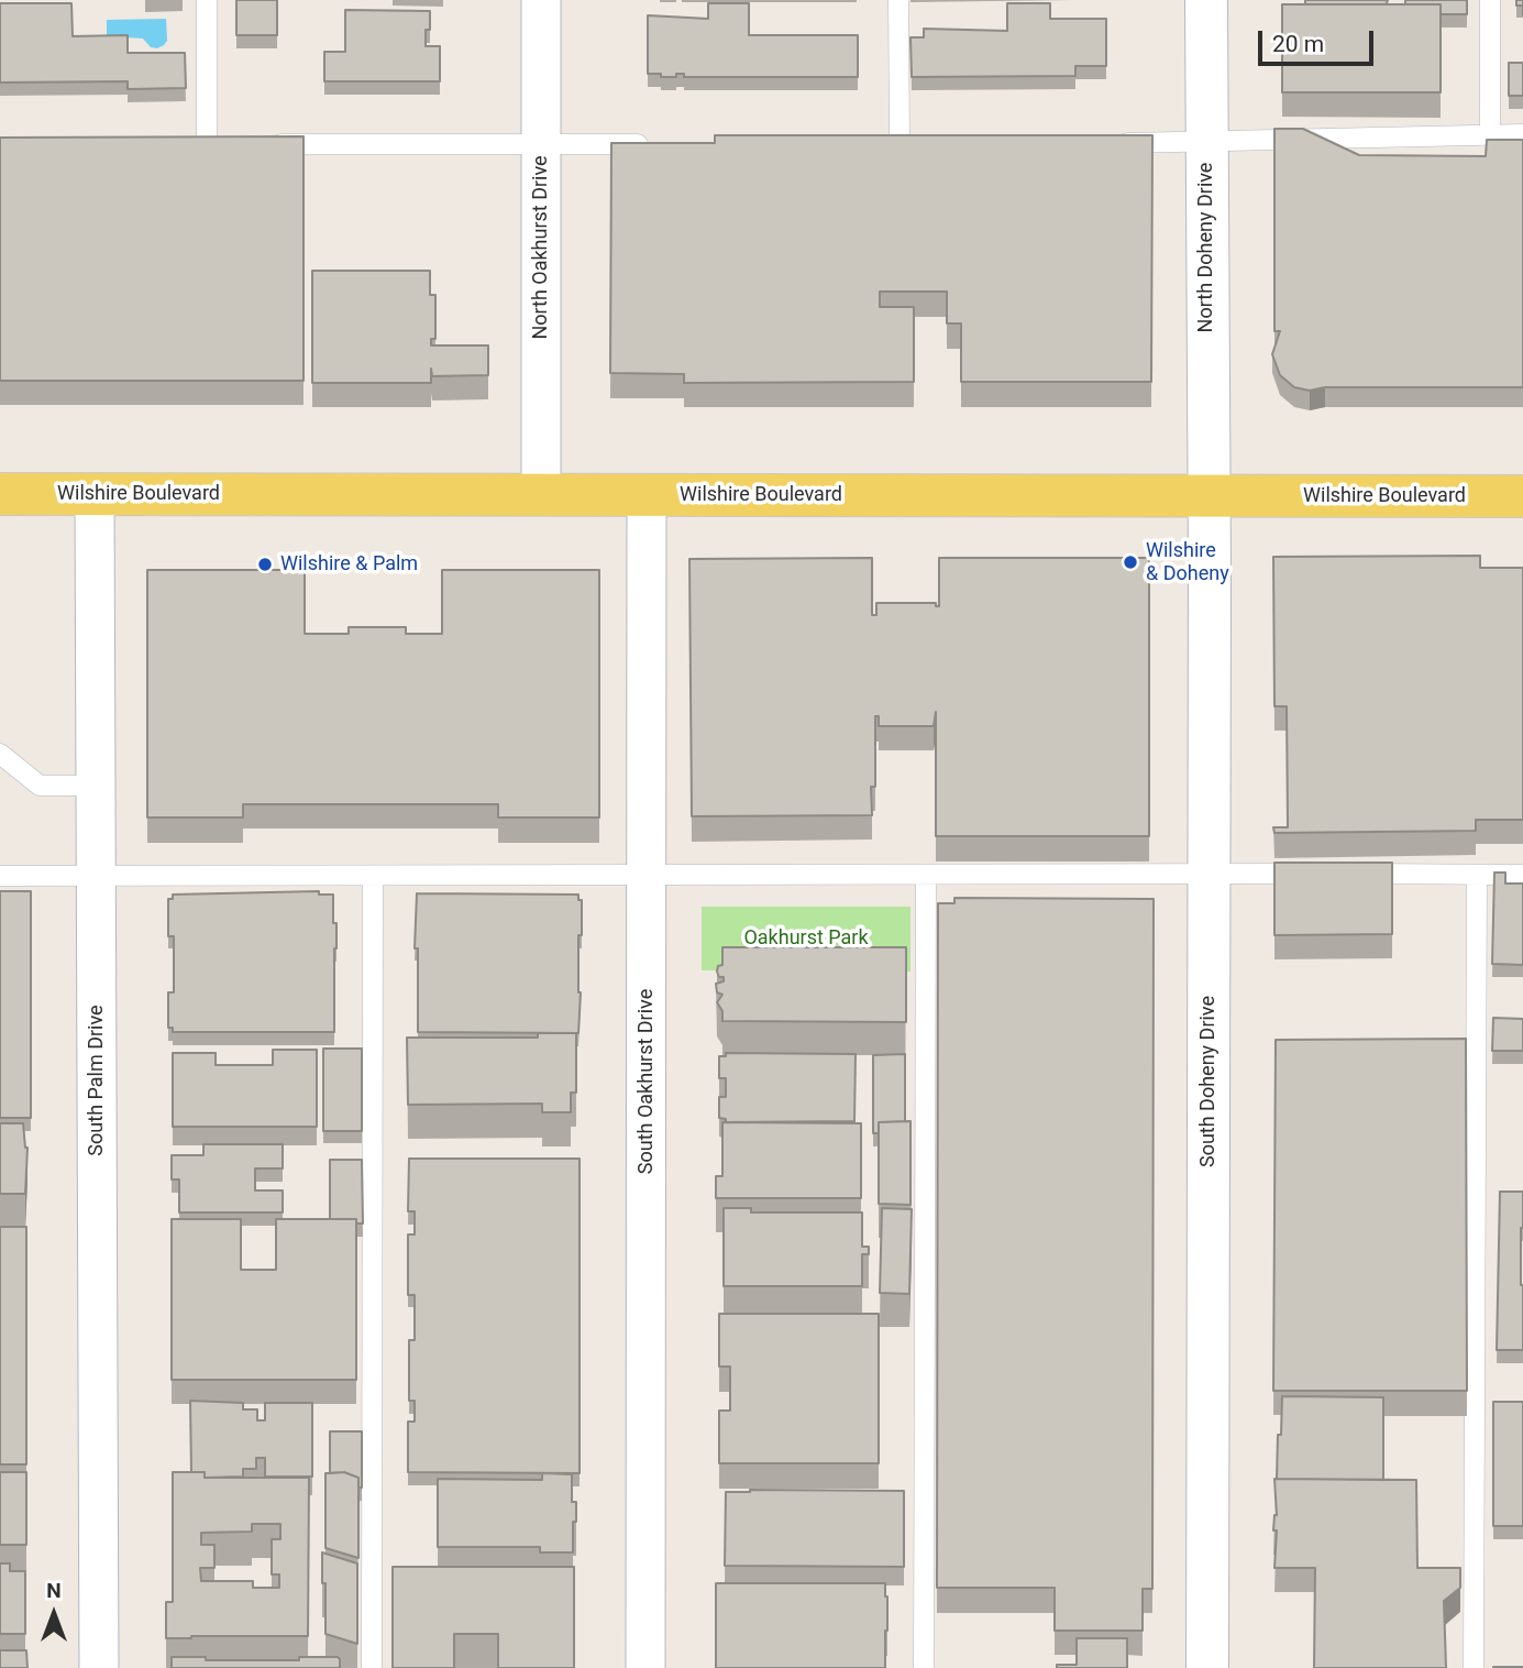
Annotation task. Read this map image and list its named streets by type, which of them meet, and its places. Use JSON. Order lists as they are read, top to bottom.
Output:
{
  "streets": {
    "main road": ["Wilshire Boulevard"],
    "street": [
      "North Oakhurst Drive",
      "North Doheny Drive",
      "South Palm Drive",
      "South Oakhurst Drive",
      "South Doheny Drive"
    ]
  },
  "crossings": [
    ["North Oakhurst Drive", "Wilshire Boulevard"],
    ["North Doheny Drive", "Wilshire Boulevard"],
    ["North Doheny Drive", "South Doheny Drive"],
    ["Wilshire Boulevard", "South Palm Drive"],
    ["Wilshire Boulevard", "South Oakhurst Drive"],
    ["Wilshire Boulevard", "South Doheny Drive"]
  ],
  "parks": ["Oakhurst Park"],
  "places": ["Wilshire & Doheny", "Wilshire & Palm"],
  "scale_bar": "20 m",
  "north": "top"
}
